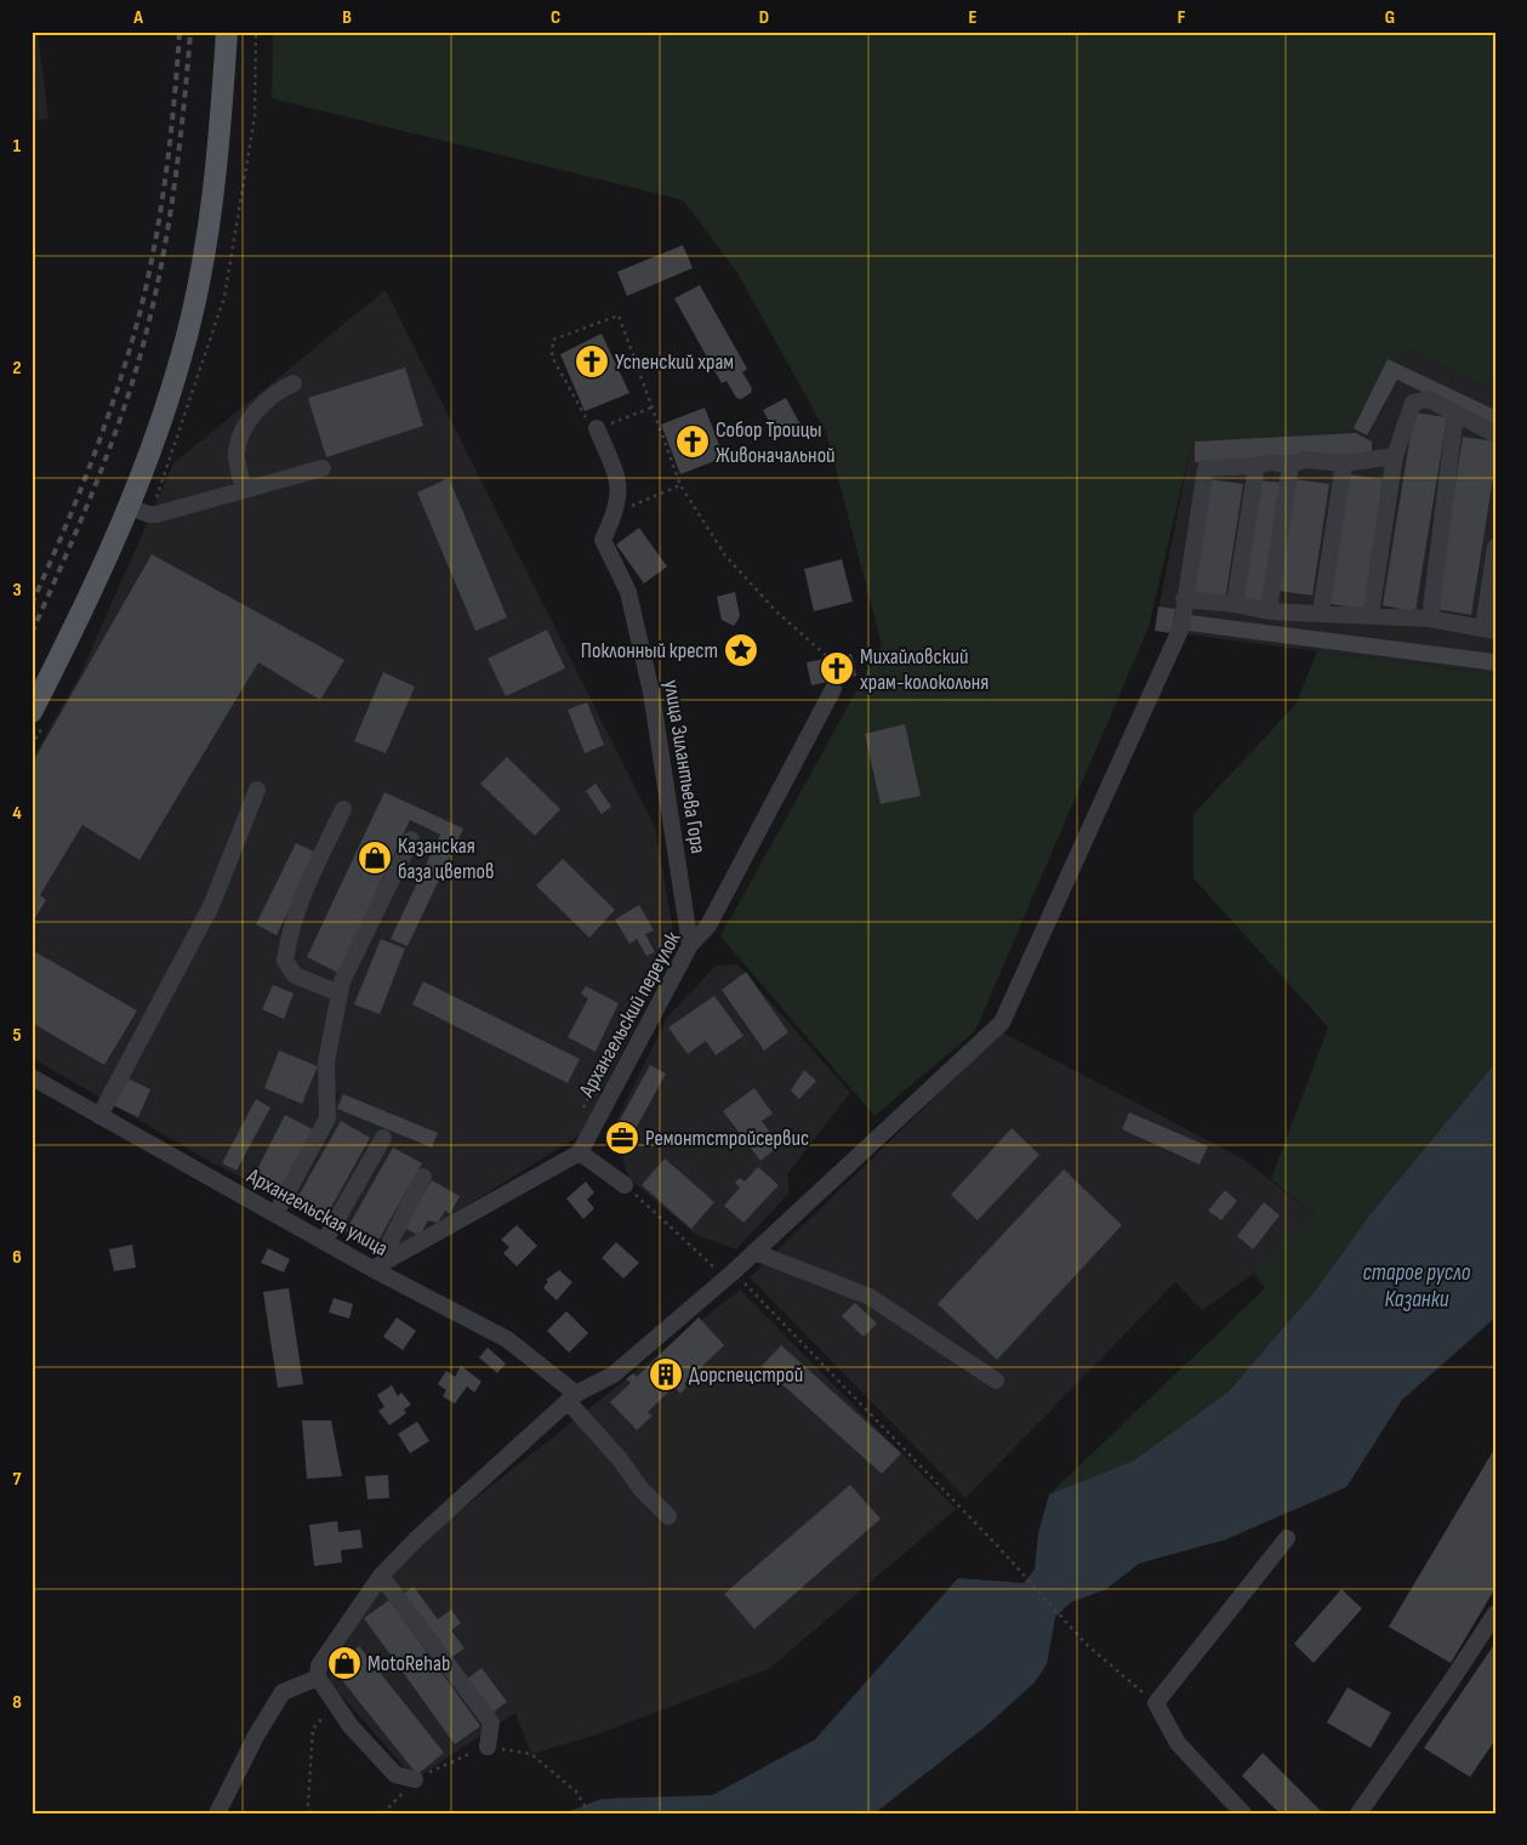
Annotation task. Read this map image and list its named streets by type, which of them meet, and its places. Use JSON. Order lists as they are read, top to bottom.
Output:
{
  "streets": {
    "street": ["улица Зилантьева Гора", "Архангельский переулок", "Архангельская улица"]
  },
  "crossings": [
    ["улица Зилантьева Гора", "Архангельский переулок"]
  ],
  "water": ["старое русло Казанки"],
  "places": {
    "church": ["Успенский храм", "Собор Троицы Живоначальной", "Михайловский храм-колокольня"],
    "place": ["Поклонный крест"],
    "shop": ["Казанская база цветов", "MotoRehab"],
    "office": ["Ремонтстройсервис"],
    "building": ["Дорспецстрой"]
  },
  "grid": {
    "columns": [
      "A",
      "B",
      "C",
      "D",
      "E",
      "F",
      "G"
    ],
    "rows": [
      "1",
      "2",
      "3",
      "4",
      "5",
      "6",
      "7",
      "8"
    ]
  }
}
